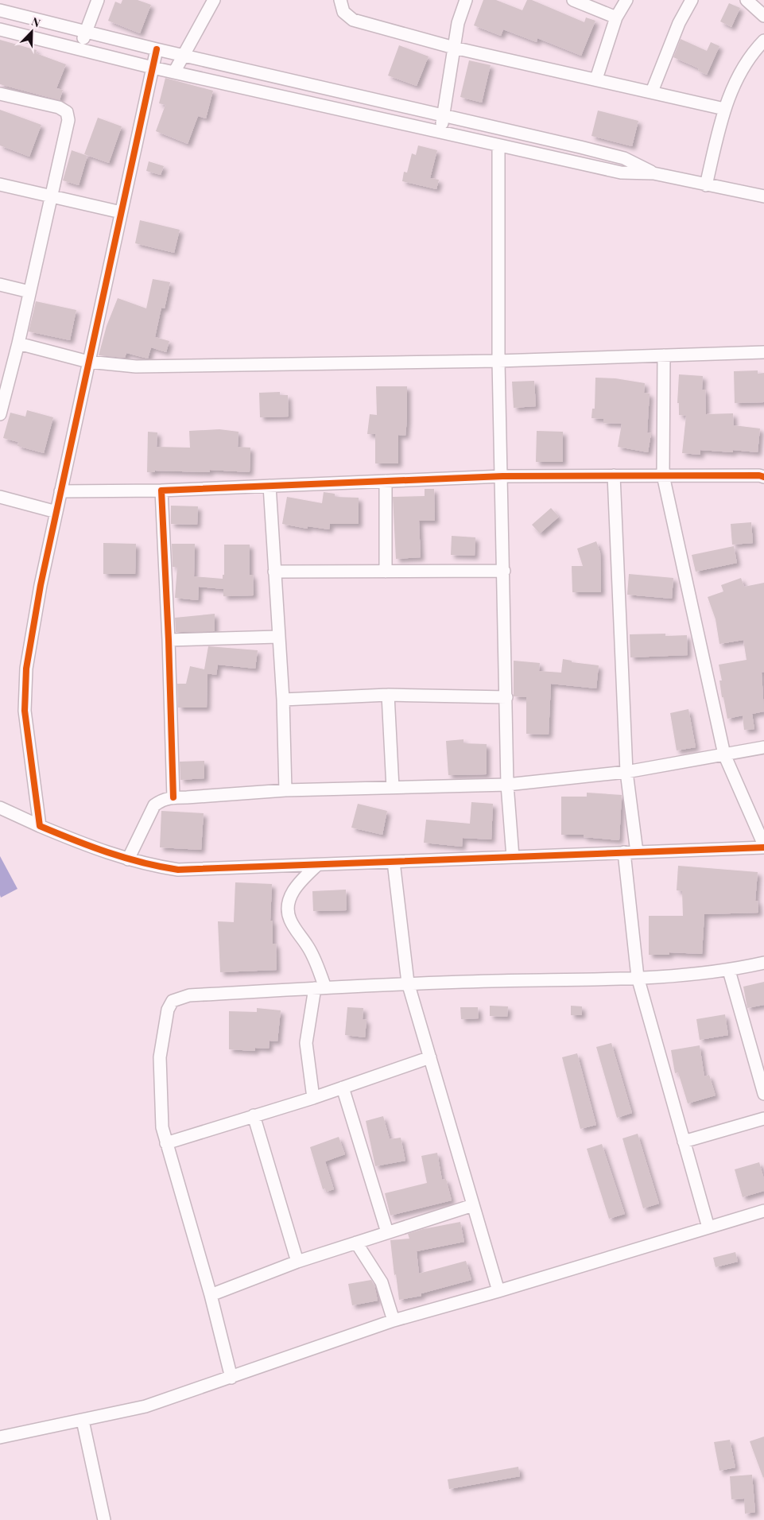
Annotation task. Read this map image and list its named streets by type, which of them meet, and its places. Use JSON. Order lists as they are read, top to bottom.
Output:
{
  "north": "top right"
}
